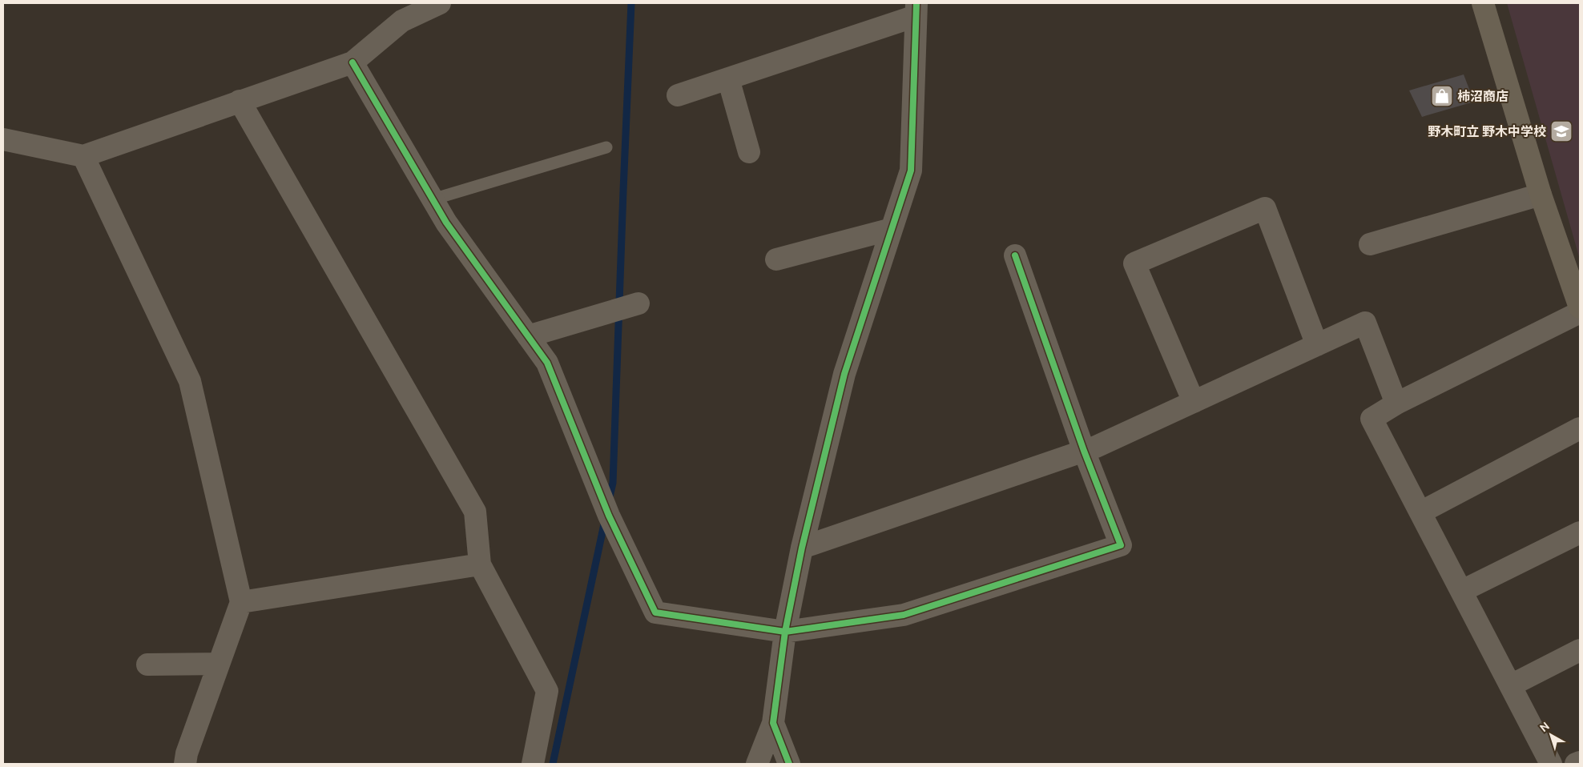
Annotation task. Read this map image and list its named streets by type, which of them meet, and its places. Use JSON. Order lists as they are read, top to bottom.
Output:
{
  "places": {
    "shop": ["柿沼商店"],
    "school or university": ["野木町立 野木中学校"]
  },
  "north": "top left"
}
